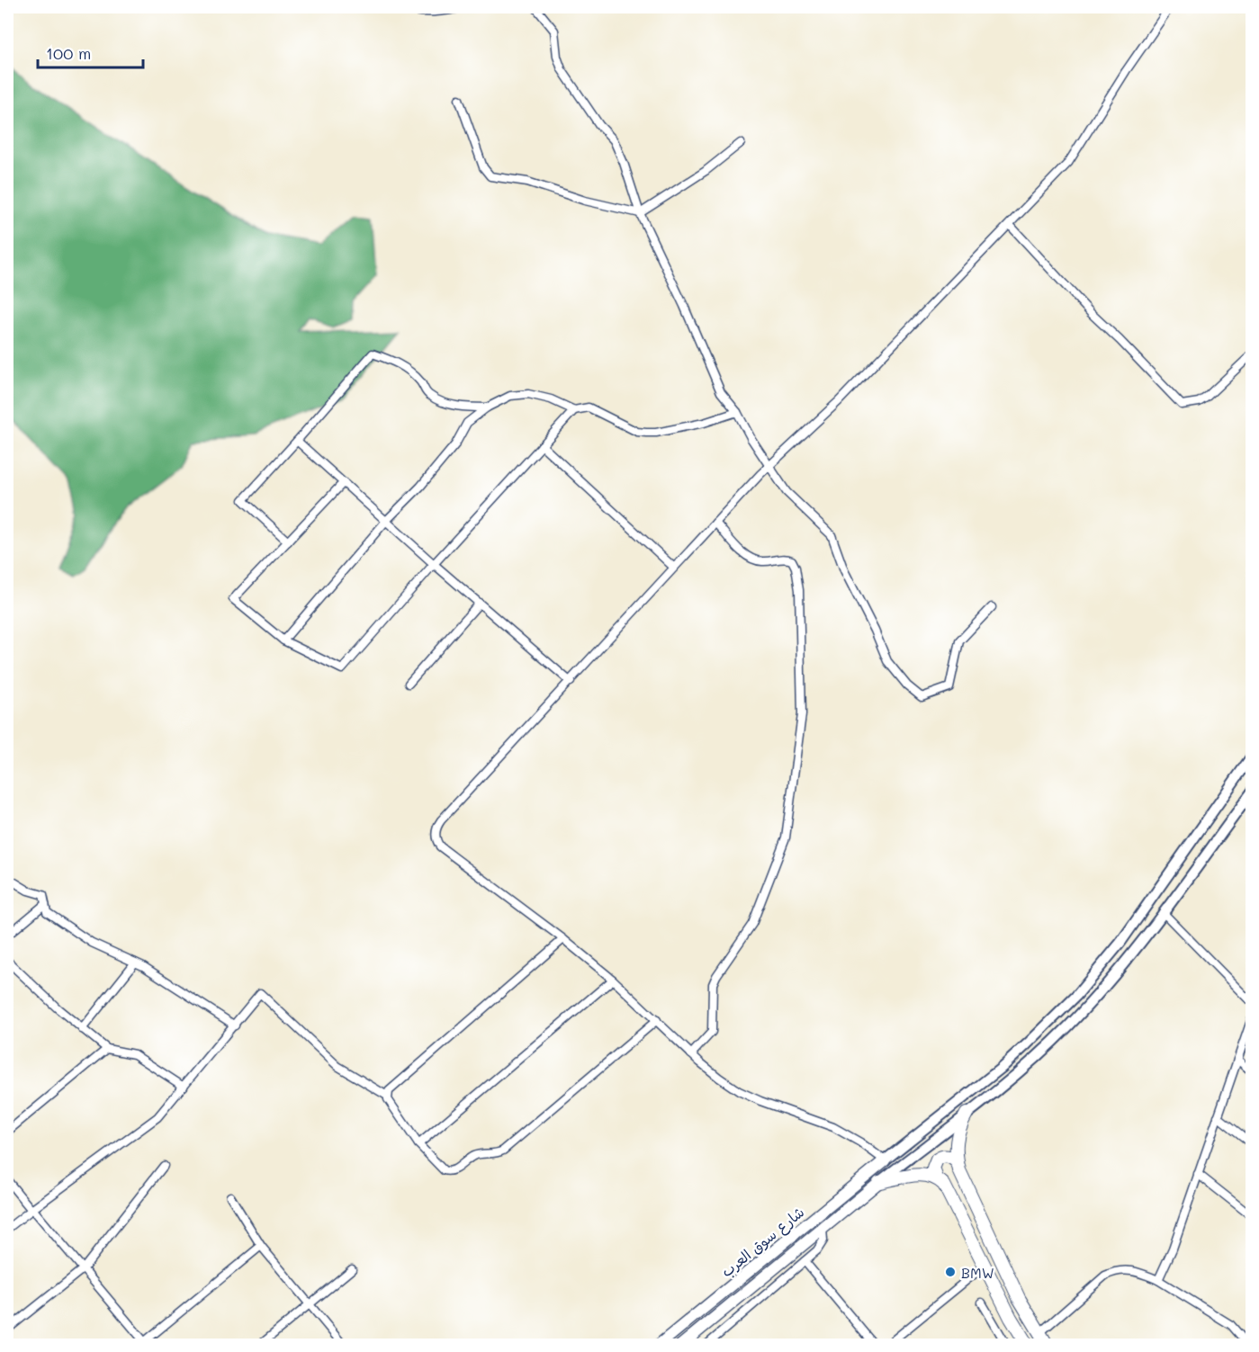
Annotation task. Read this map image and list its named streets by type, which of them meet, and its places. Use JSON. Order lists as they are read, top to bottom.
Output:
{
  "streets": {
    "main road": ["شارع سوق العرب"]
  },
  "places": ["BMW"],
  "scale_bar": "100 m"
}
